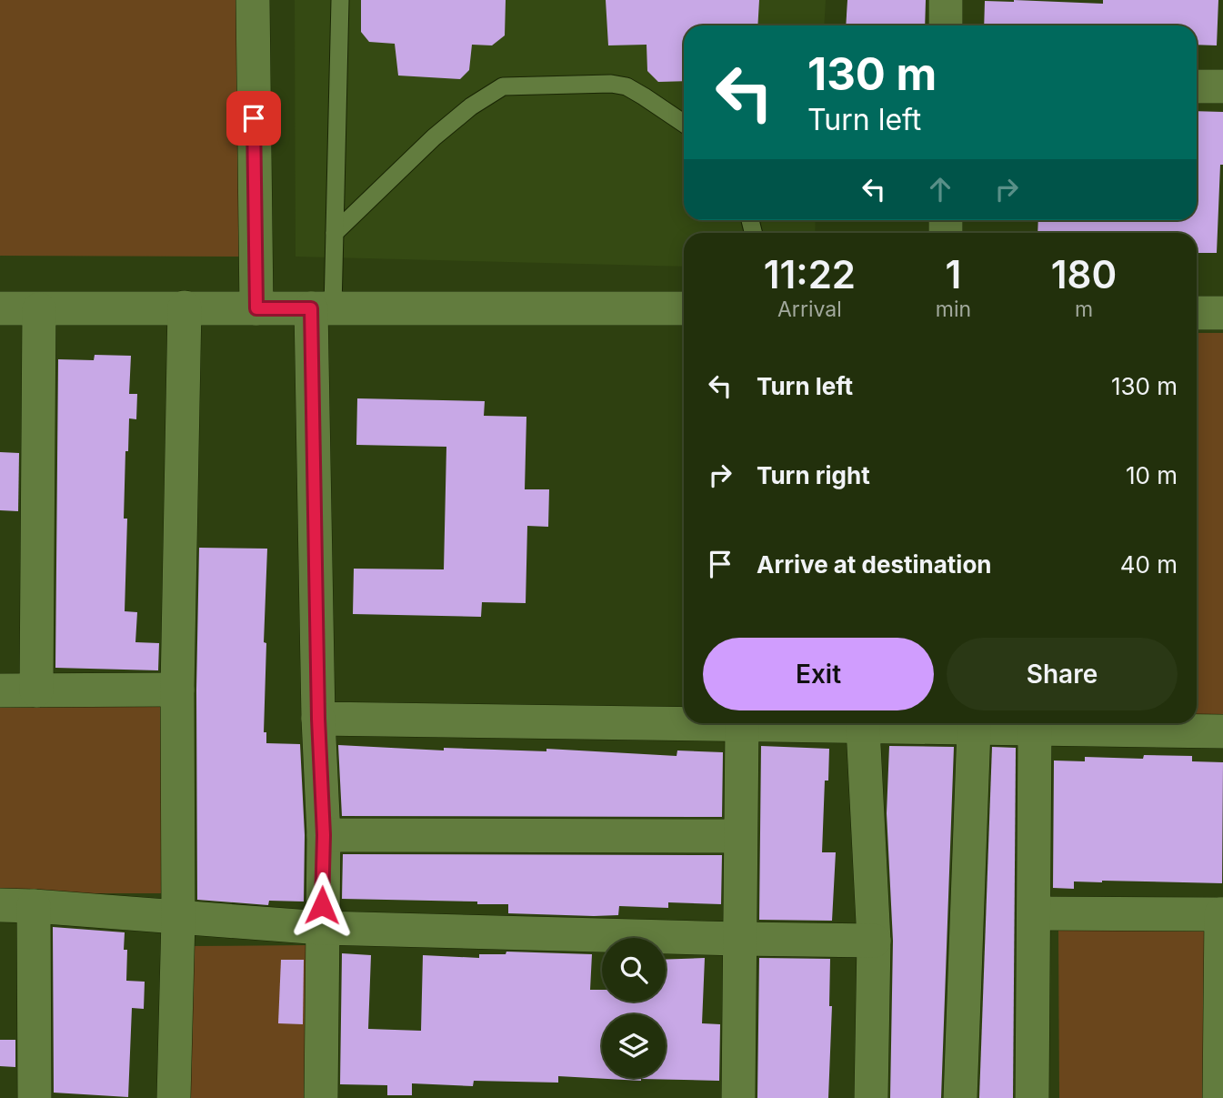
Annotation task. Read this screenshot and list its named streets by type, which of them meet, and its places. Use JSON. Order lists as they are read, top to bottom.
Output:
{
  "page": {
    "turn": ["130 m", "Turn left"],
    "eta": [
      "11:22",
      "Arrival",
      "1",
      "min",
      "180",
      "m"
    ],
    "list": [
      {
        "name": "Turn left",
        "value": "130 m"
      },
      {
        "name": "Turn right",
        "value": "10 m"
      },
      {
        "name": "Arrive at destination",
        "value": "40 m"
      }
    ],
    "buttons": ["Exit", "Share"]
  }
}
